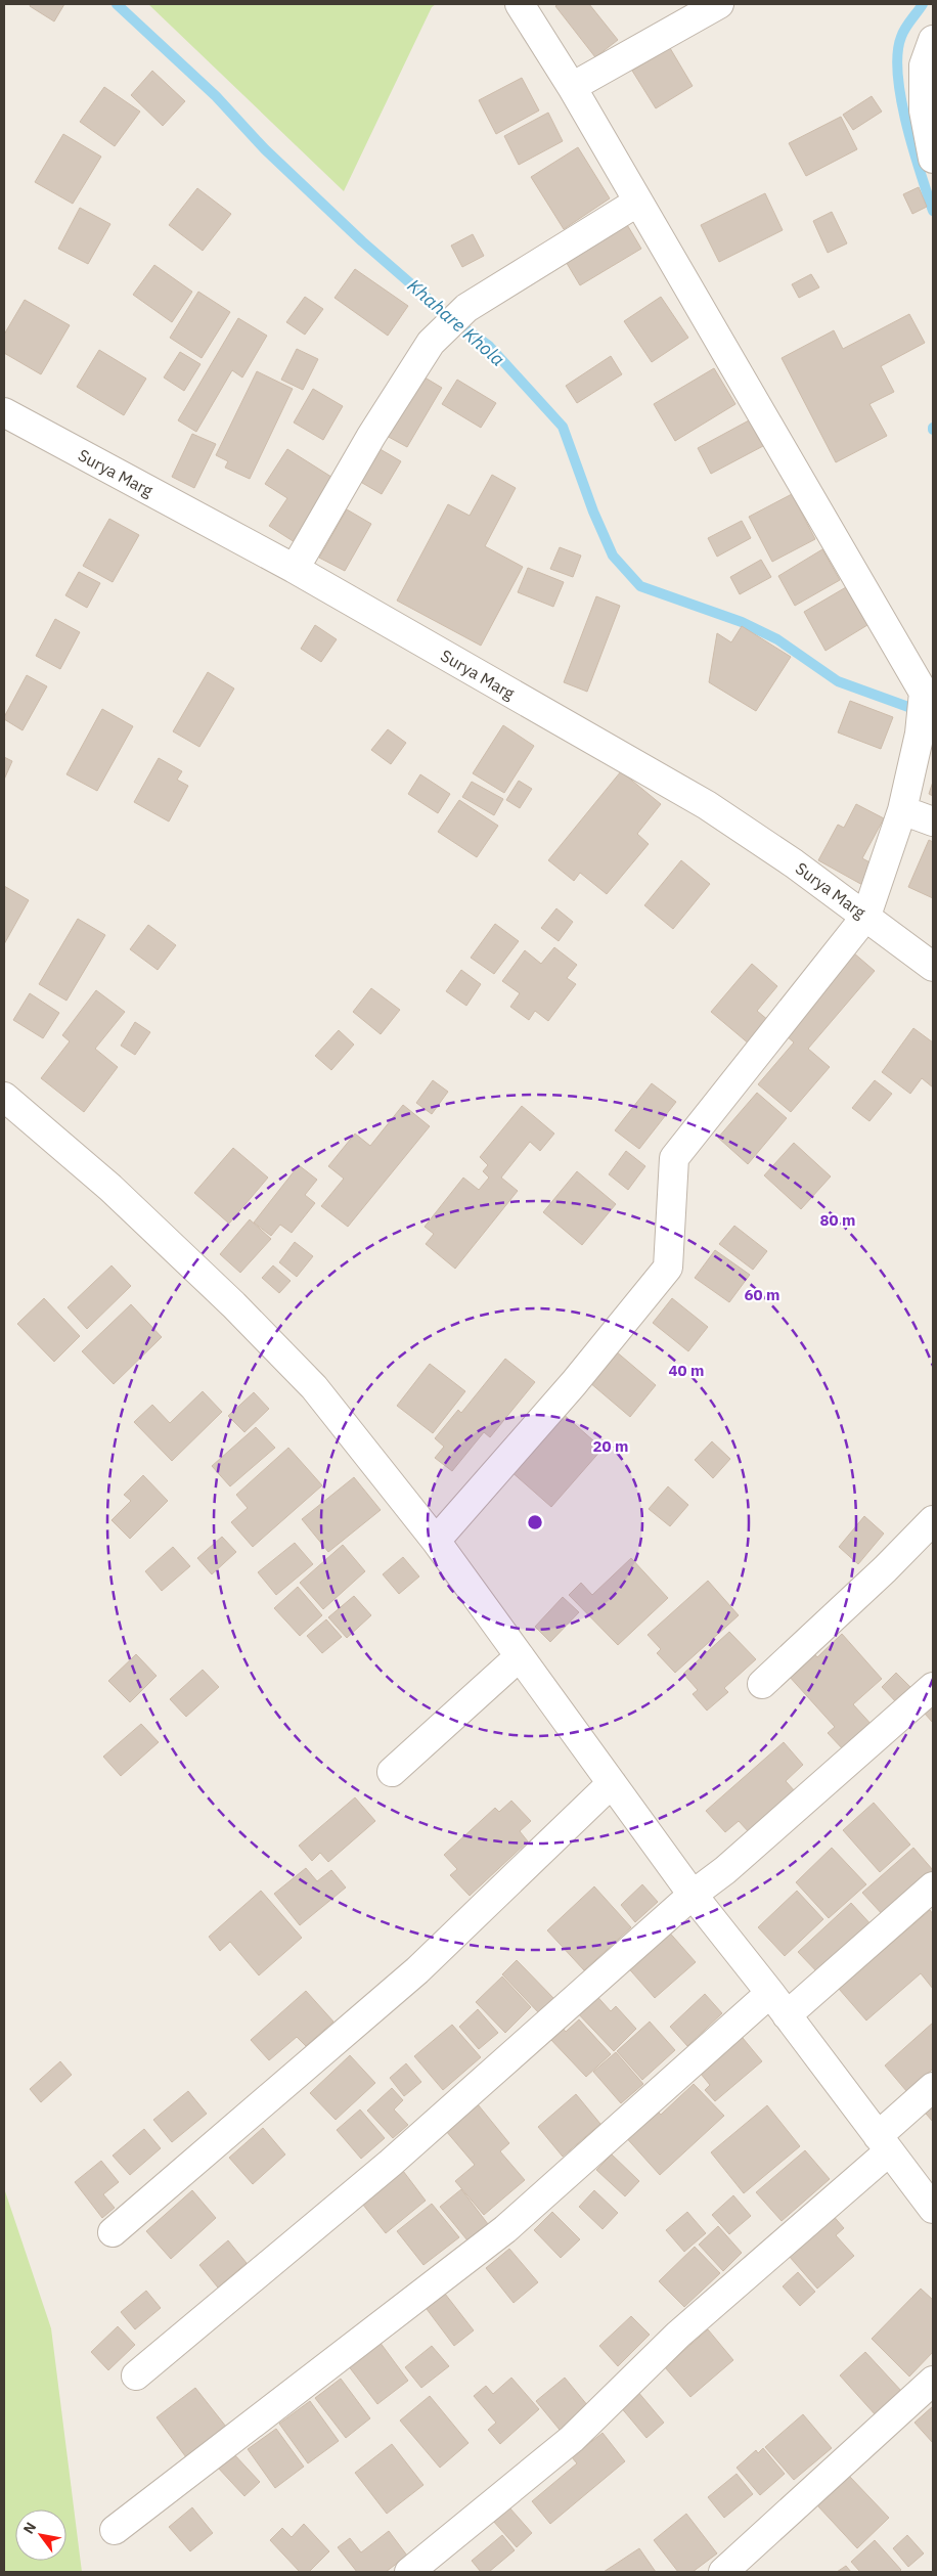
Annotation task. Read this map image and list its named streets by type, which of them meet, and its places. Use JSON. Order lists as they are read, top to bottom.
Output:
{
  "streets": {
    "street": ["Surya Marg"]
  },
  "water": ["Khahare Khola"],
  "north": "top left",
  "rings": [
    "80 m",
    "60 m",
    "40 m",
    "20 m"
  ]
}
